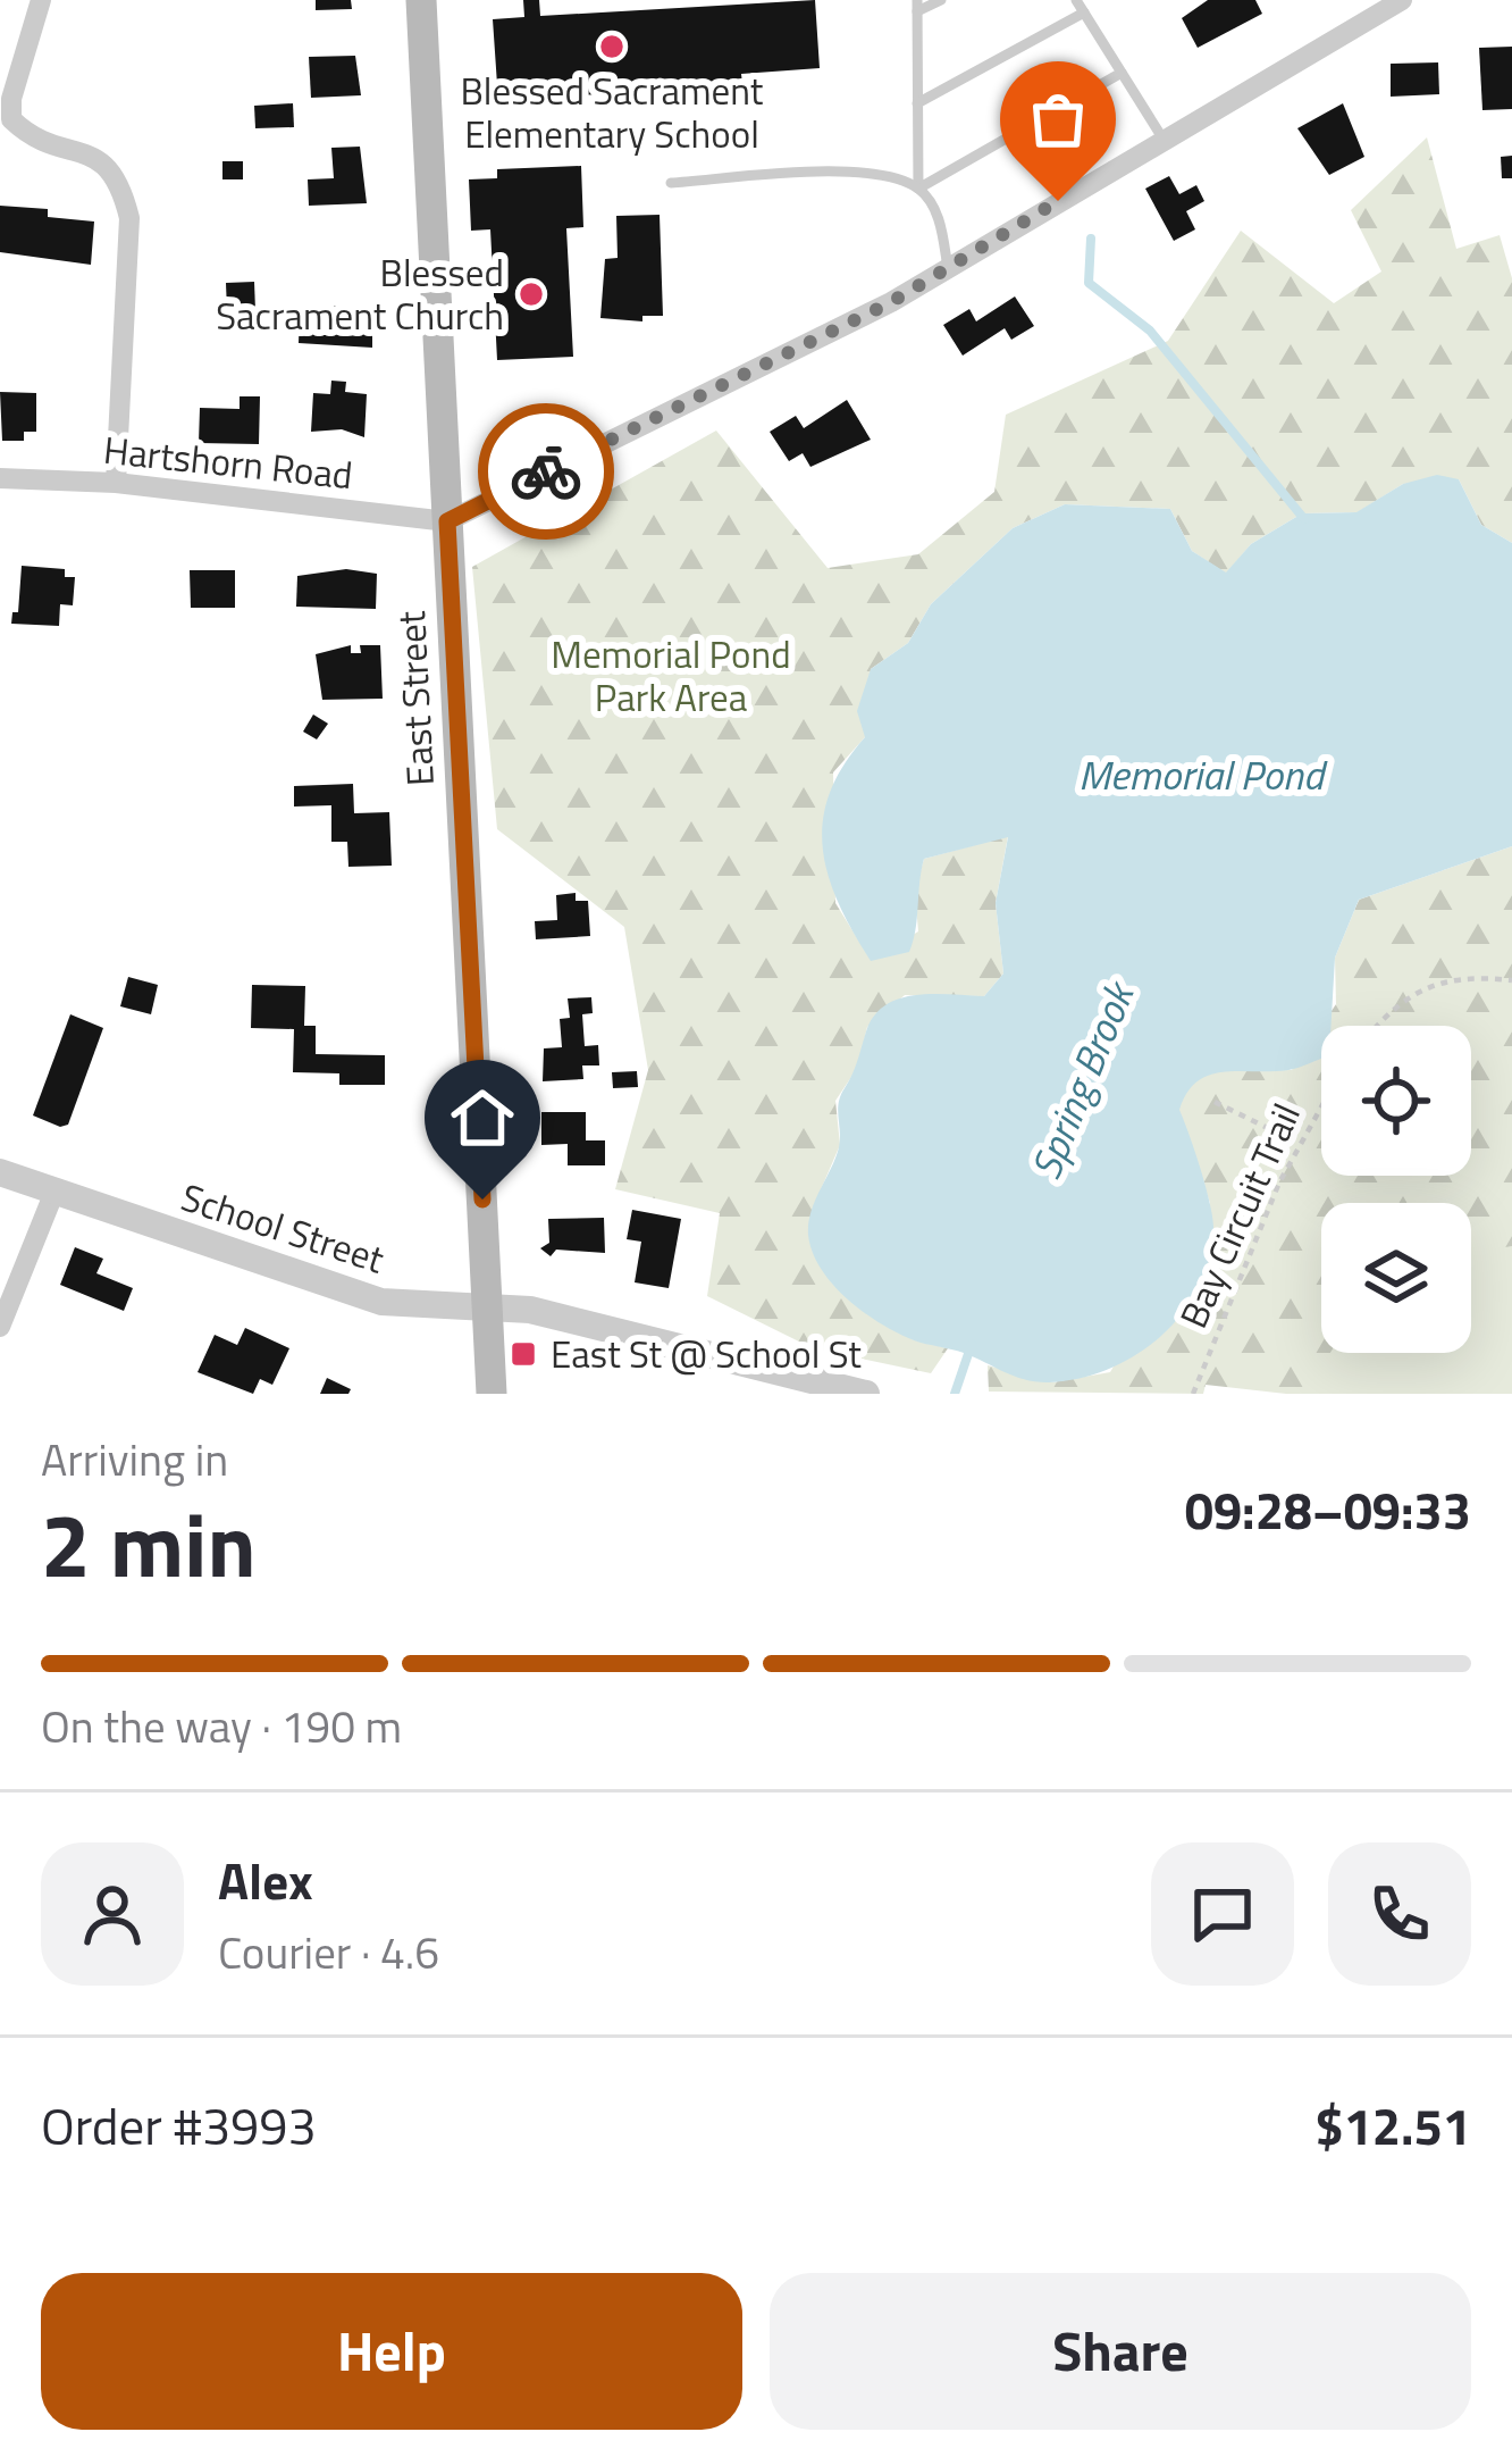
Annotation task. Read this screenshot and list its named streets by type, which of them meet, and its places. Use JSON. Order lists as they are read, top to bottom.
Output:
{
  "streets": {
    "main road": ["East Street"],
    "street": ["Hartshorn Road", "School Street"],
    "path": ["Bay Circuit Trail"]
  },
  "crossings": [
    ["Hartshorn Road", "East Street"],
    ["East Street", "School Street"]
  ],
  "water": ["Memorial Pond", "Spring Brook"],
  "parks": ["Memorial Pond Park Area"],
  "places": {
    "other": ["Blessed Sacrament Elementary School", "Blessed Sacrament Church"],
    "transit": ["East St @ School St"]
  },
  "page": {
    "heading": ["2 min", "Arriving in", "09:28–09:33"],
    "panel": [
      "Alex",
      "Courier · 4.6",
      "Order #3993",
      "$12.51"
    ],
    "bar": "On the way · 190 m",
    "buttons": ["Help", "Share"]
  }
}
